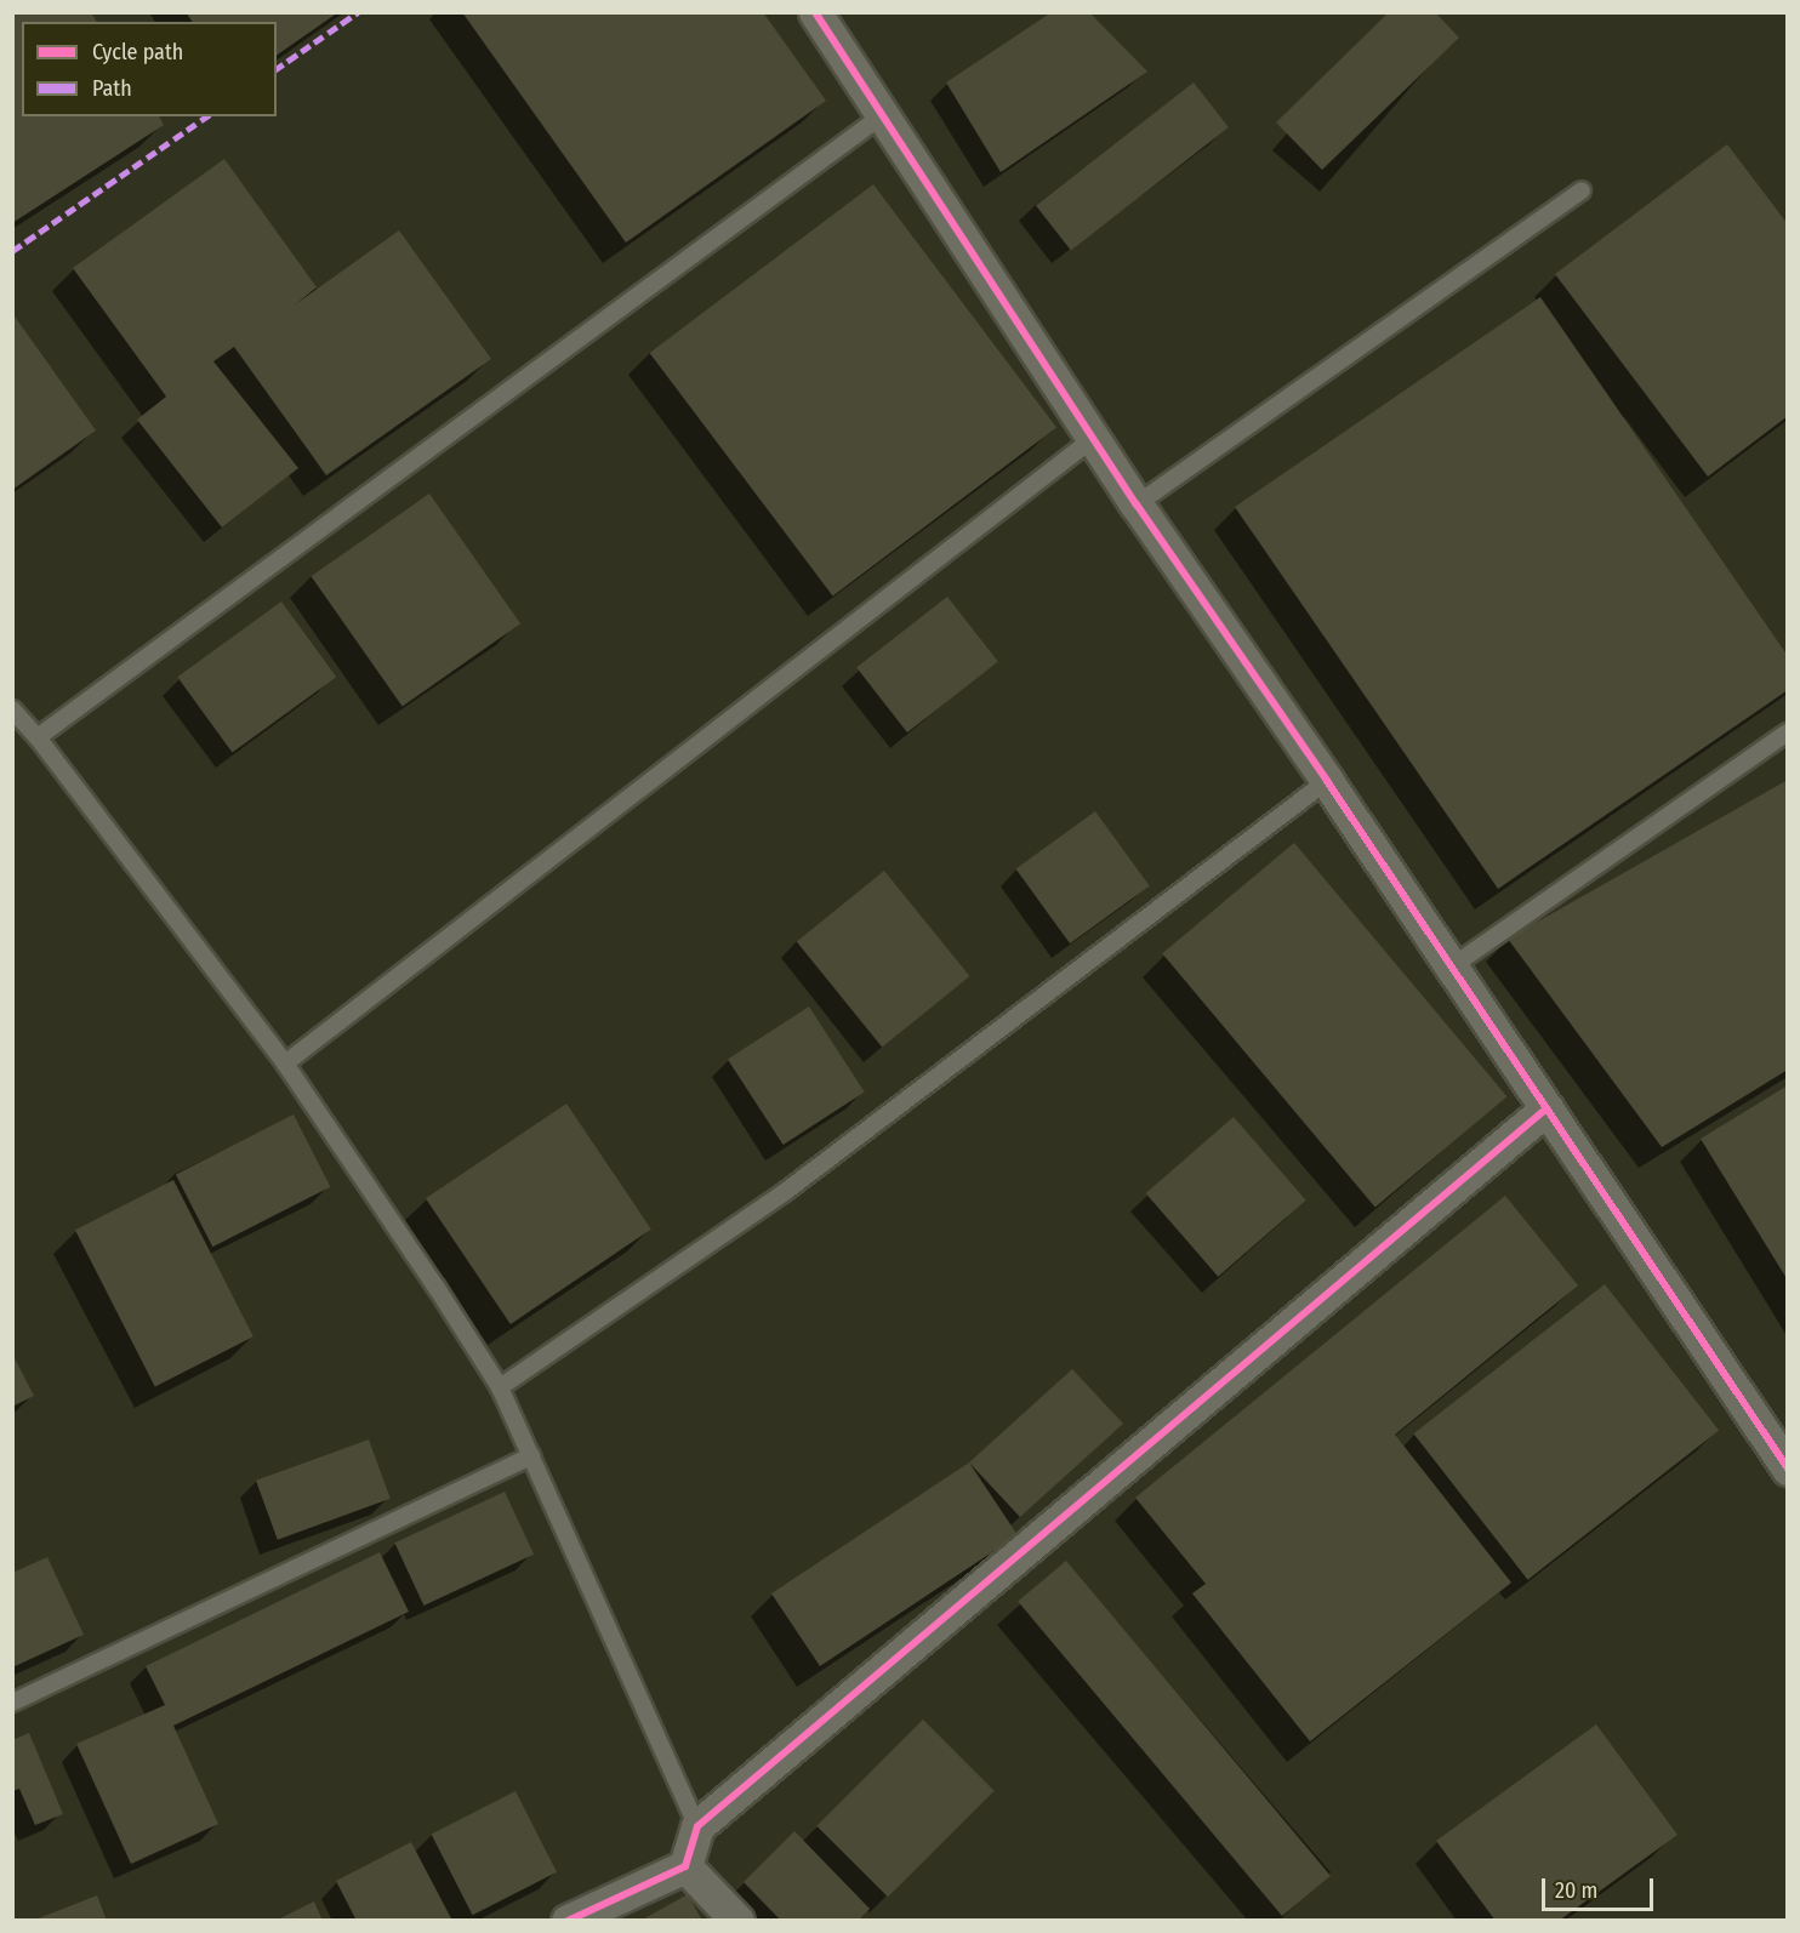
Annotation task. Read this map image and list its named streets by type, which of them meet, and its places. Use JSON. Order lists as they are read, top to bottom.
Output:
{
  "legend": ["Cycle path", "Path"],
  "scale_bar": "20 m"
}
